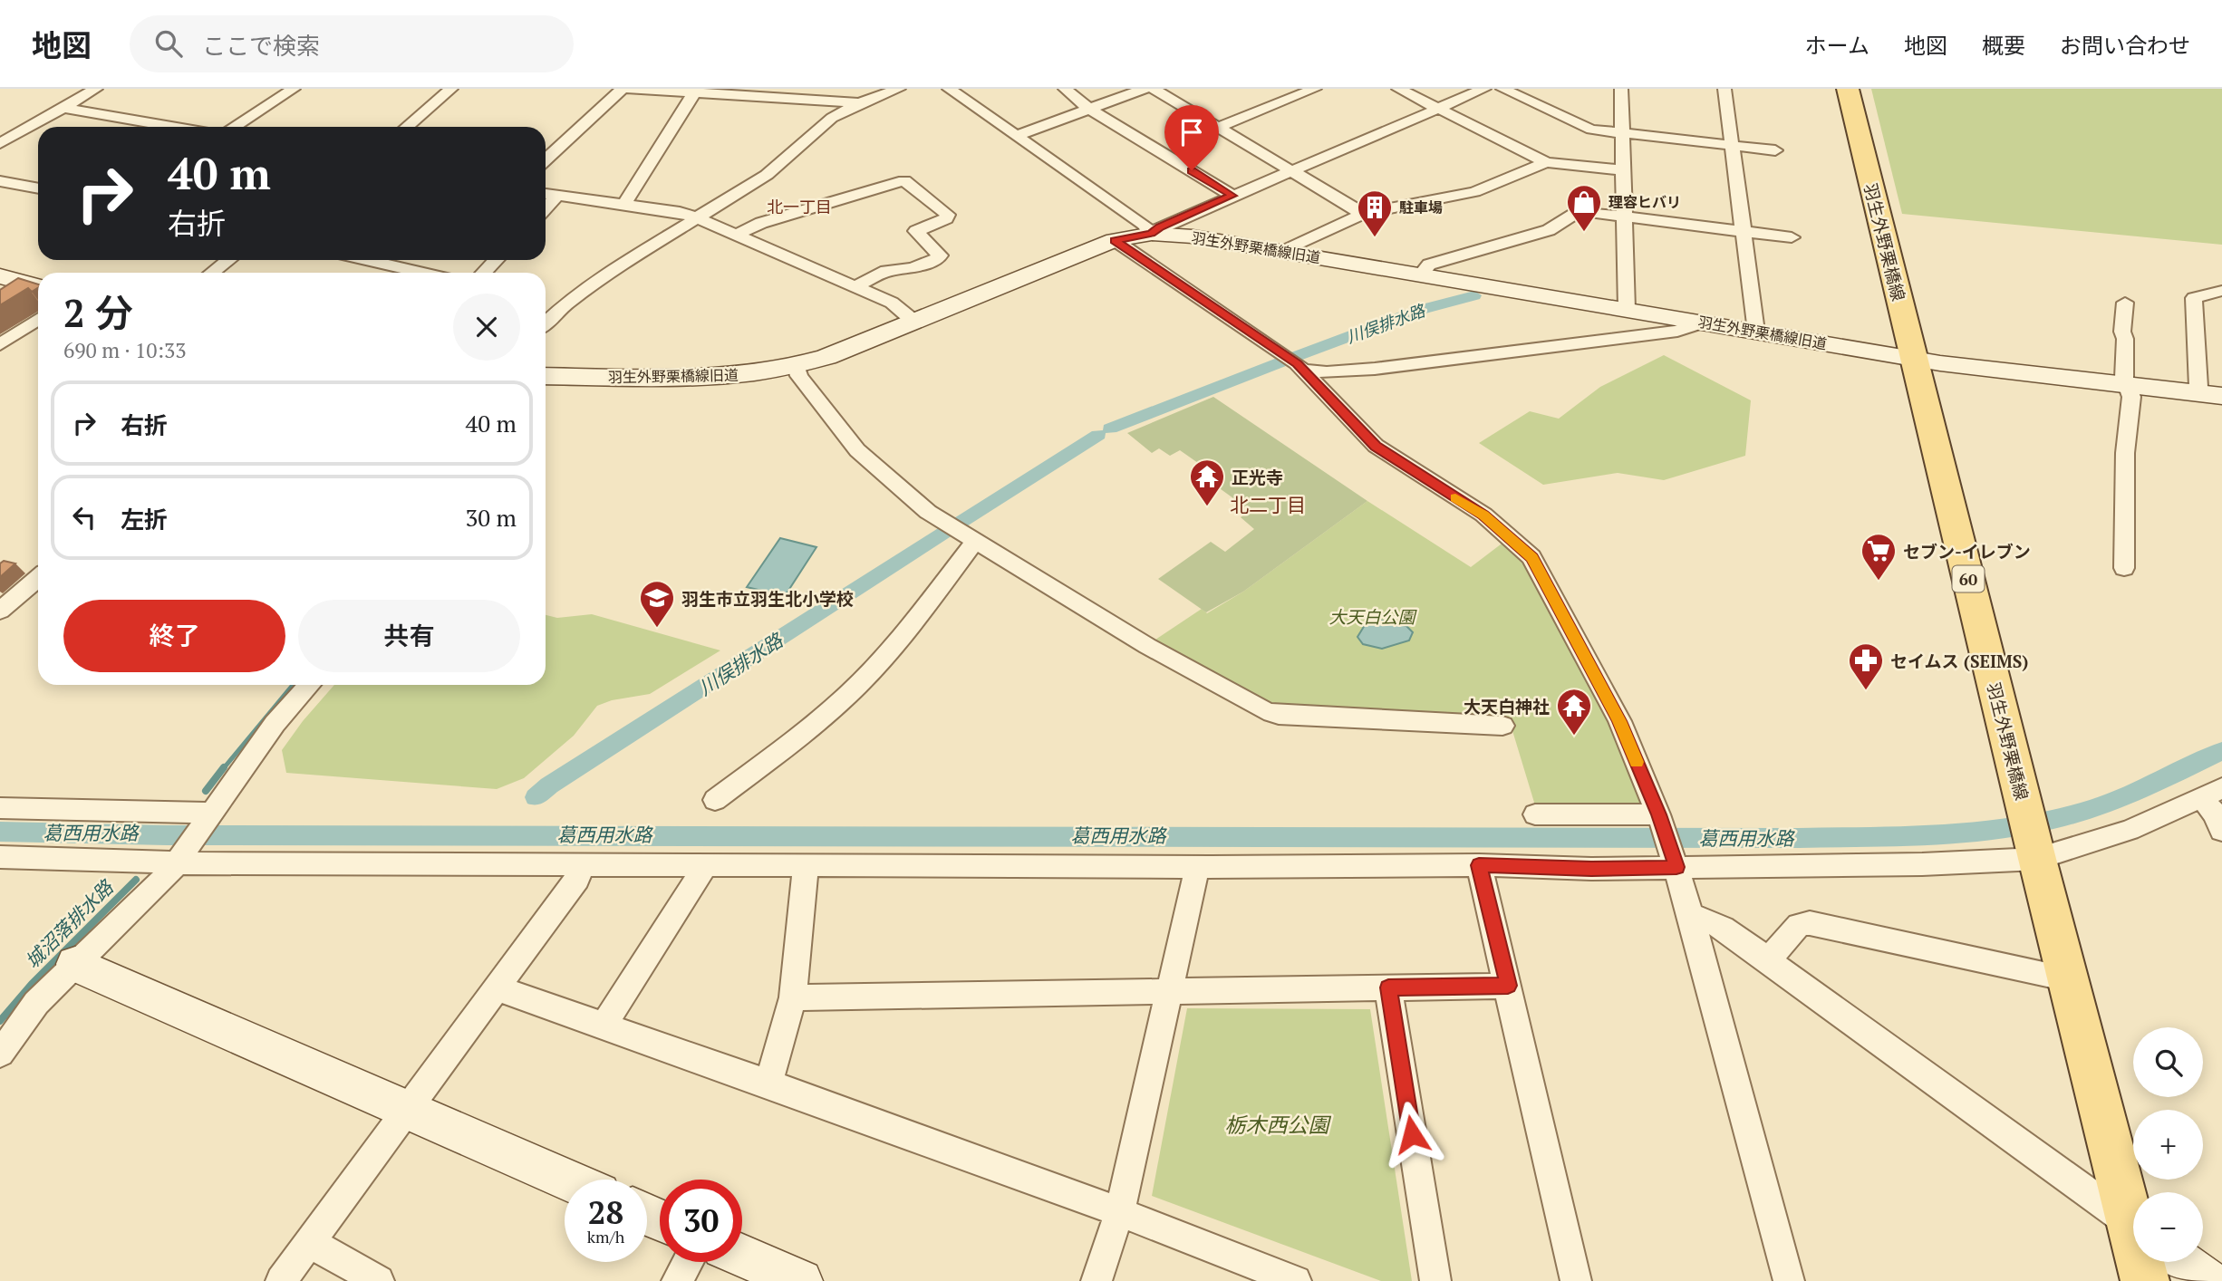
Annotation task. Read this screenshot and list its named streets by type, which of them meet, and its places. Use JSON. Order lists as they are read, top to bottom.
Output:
{
  "streets": {
    "main road": ["羽生外野栗橋線", "60"],
    "street": ["羽生外野栗橋線旧道"]
  },
  "crossings": [
    ["羽生外野栗橋線", "羽生外野栗橋線旧道"]
  ],
  "districts": ["北一丁目", "北二丁目"],
  "water": ["川俣排水路", "葛西用水路", "城沼落排水路"],
  "parks": ["大天白公園", "栃木西公園"],
  "places": {
    "shop": ["理容ヒバリ"],
    "building": ["駐車場"],
    "temple": ["正光寺", "大天白神社"],
    "supermarket": ["セブン-イレブン"],
    "school or university": ["羽生市立羽生北小学校"],
    "pharmacy": ["セイムス (SEIMS)"]
  },
  "page": {
    "header": "地図",
    "search": "ここで検索",
    "nav": [
      "ホーム",
      "地図",
      "概要",
      "お問い合わせ"
    ],
    "turn": ["40 m", "右折"],
    "heading": ["2 分", "690 m · 10:33"],
    "list": [
      {
        "name": "右折",
        "value": "40 m"
      },
      {
        "name": "左折",
        "value": "30 m"
      }
    ],
    "buttons": ["終了", "共有"],
    "map_buttons": ["+", "−"],
    "speed": "28 km/h",
    "limit": "30"
  }
}
